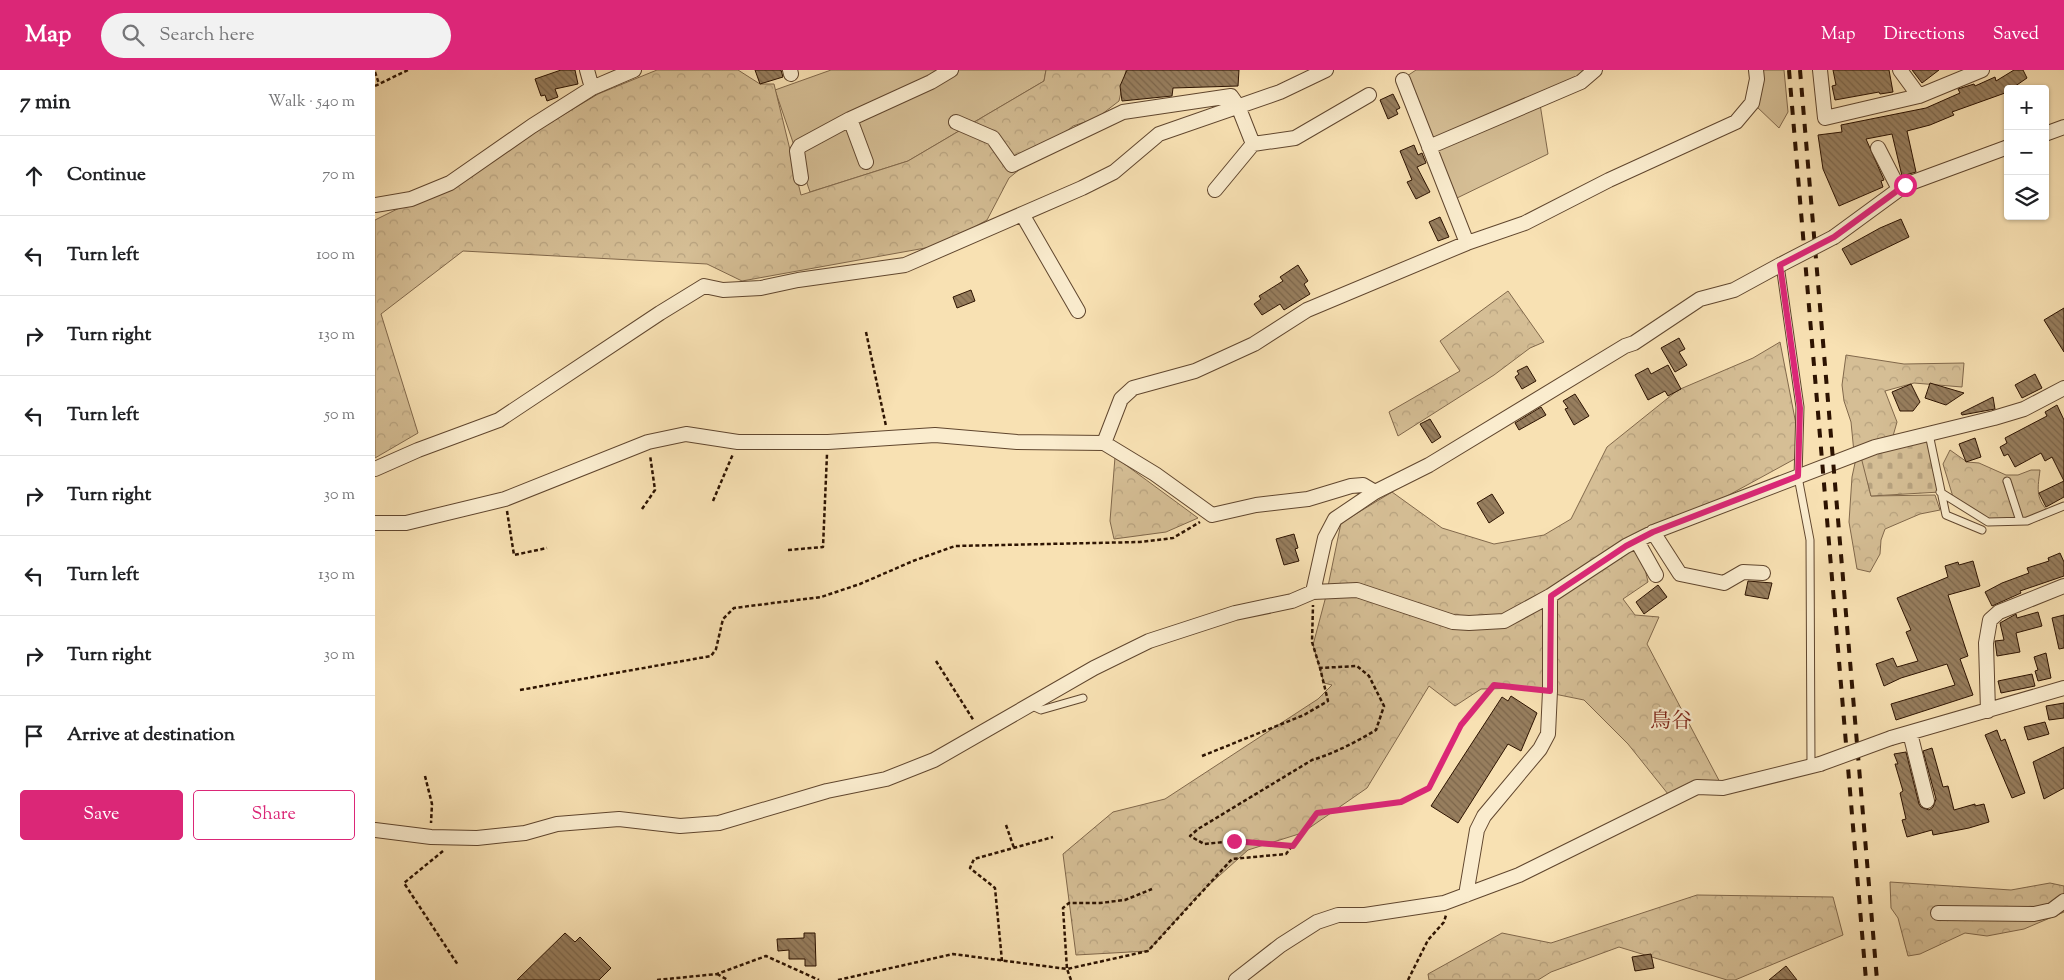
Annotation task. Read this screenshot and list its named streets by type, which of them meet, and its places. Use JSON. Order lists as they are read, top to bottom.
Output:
{
  "districts": ["鳥谷"],
  "page": {
    "header": "Map",
    "search": "Search here",
    "nav": ["Map", "Directions", "Saved"],
    "heading": ["7 min", "Walk · 540 m"],
    "map_buttons": ["+", "−"],
    "list": [
      ["Continue", "70 m"],
      ["Turn left", "100 m"],
      ["Turn right", "130 m"],
      ["Turn left", "50 m"],
      ["Turn right", "30 m"],
      ["Turn left", "130 m"],
      ["Turn right", "30 m"],
      "Arrive at destination"
    ],
    "buttons": ["Save", "Share"]
  }
}
